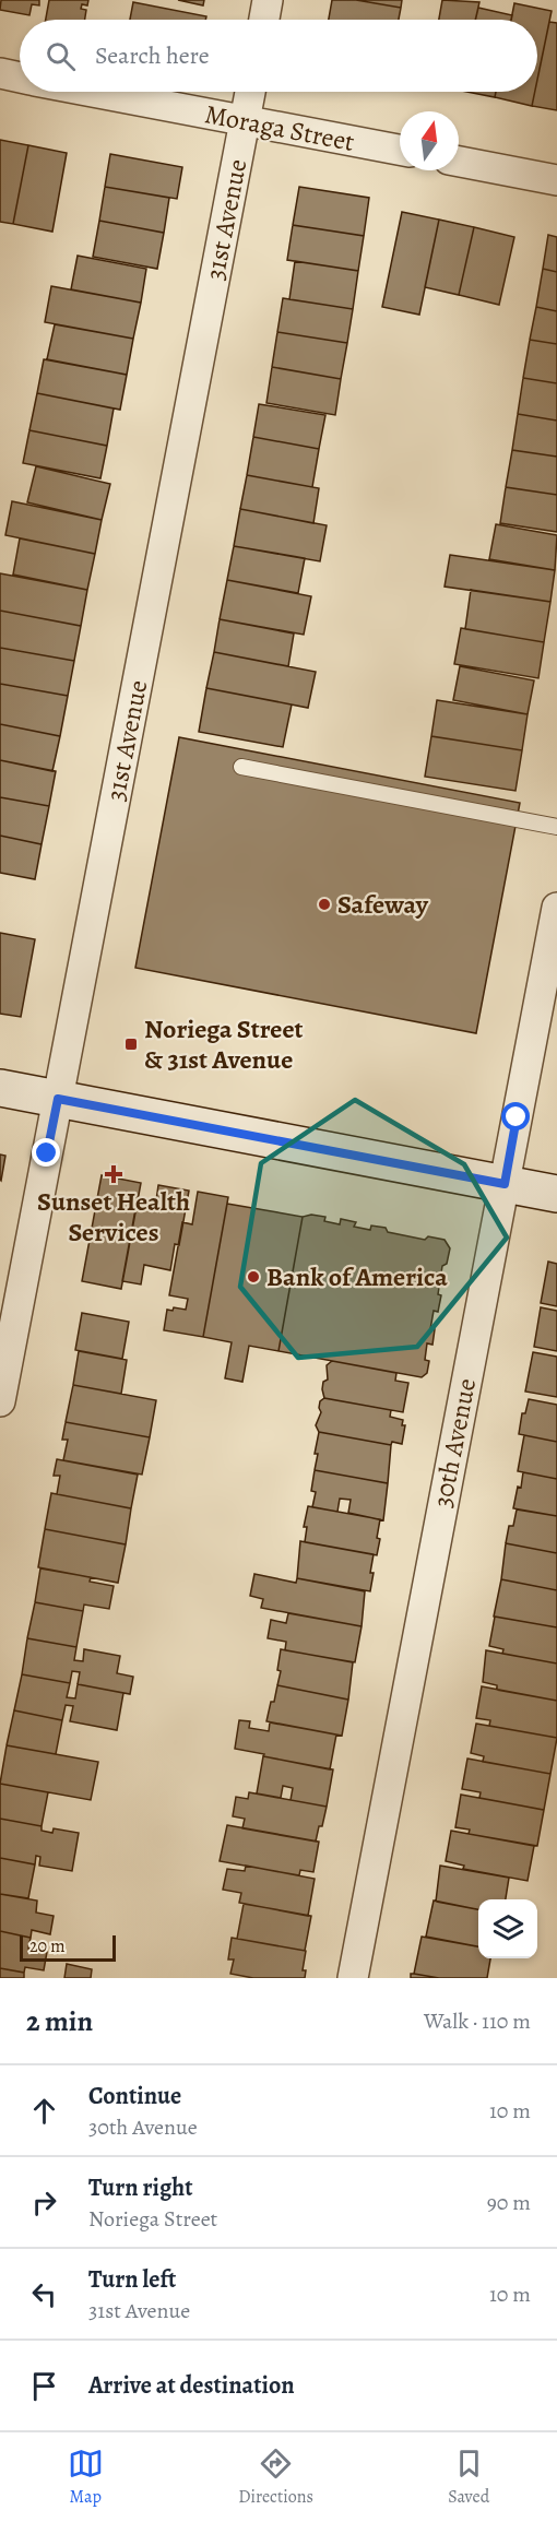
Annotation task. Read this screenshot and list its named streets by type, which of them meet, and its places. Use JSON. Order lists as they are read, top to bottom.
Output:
{
  "streets": {
    "street": ["Moraga Street", "31st Avenue", "30th Avenue"]
  },
  "crossings": [
    ["Moraga Street", "31st Avenue"]
  ],
  "places": {
    "other": ["Safeway", "Bank of America"],
    "transit": ["Noriega Street & 31st Avenue"],
    "health": ["Sunset Health Services"]
  },
  "scale_bar": "20 m",
  "north": "top",
  "page": {
    "search": "Search here",
    "scale": "20 m",
    "heading": ["2 min", "Walk · 110 m"],
    "list": [
      ["Continue", "30th Avenue", "10 m"],
      ["Turn right", "Noriega Street", "90 m"],
      ["Turn left", "31st Avenue", "10 m"],
      "Arrive at destination"
    ],
    "nav": ["Map", "Directions", "Saved"]
  }
}
